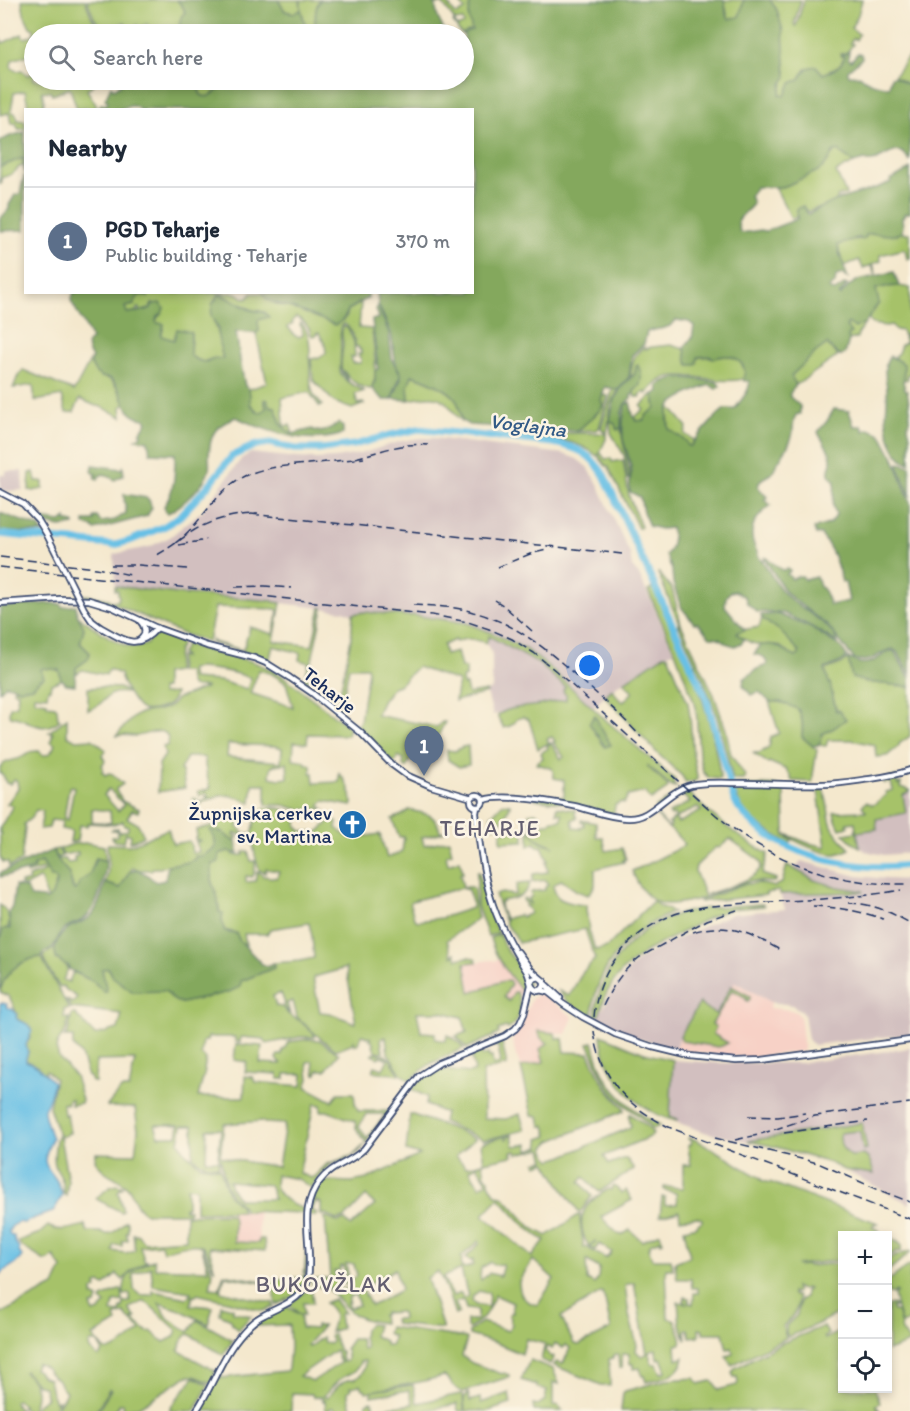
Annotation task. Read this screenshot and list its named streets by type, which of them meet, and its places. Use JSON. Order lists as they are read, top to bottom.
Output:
{
  "streets": {
    "main road": ["Teharje"]
  },
  "districts": ["TEHARJE", "BUKOVŽLAK"],
  "water": ["Voglajna"],
  "places": {
    "church": ["Župnijska cerkev sv. Martina"]
  },
  "page": {
    "search": "Search here",
    "heading": "Nearby",
    "list": [
      {
        "mark": "1",
        "name": "PGD Teharje",
        "note": "Public building · Teharje",
        "value": "370 m"
      }
    ],
    "pins": "1",
    "map_buttons": ["+", "−"]
  }
}
